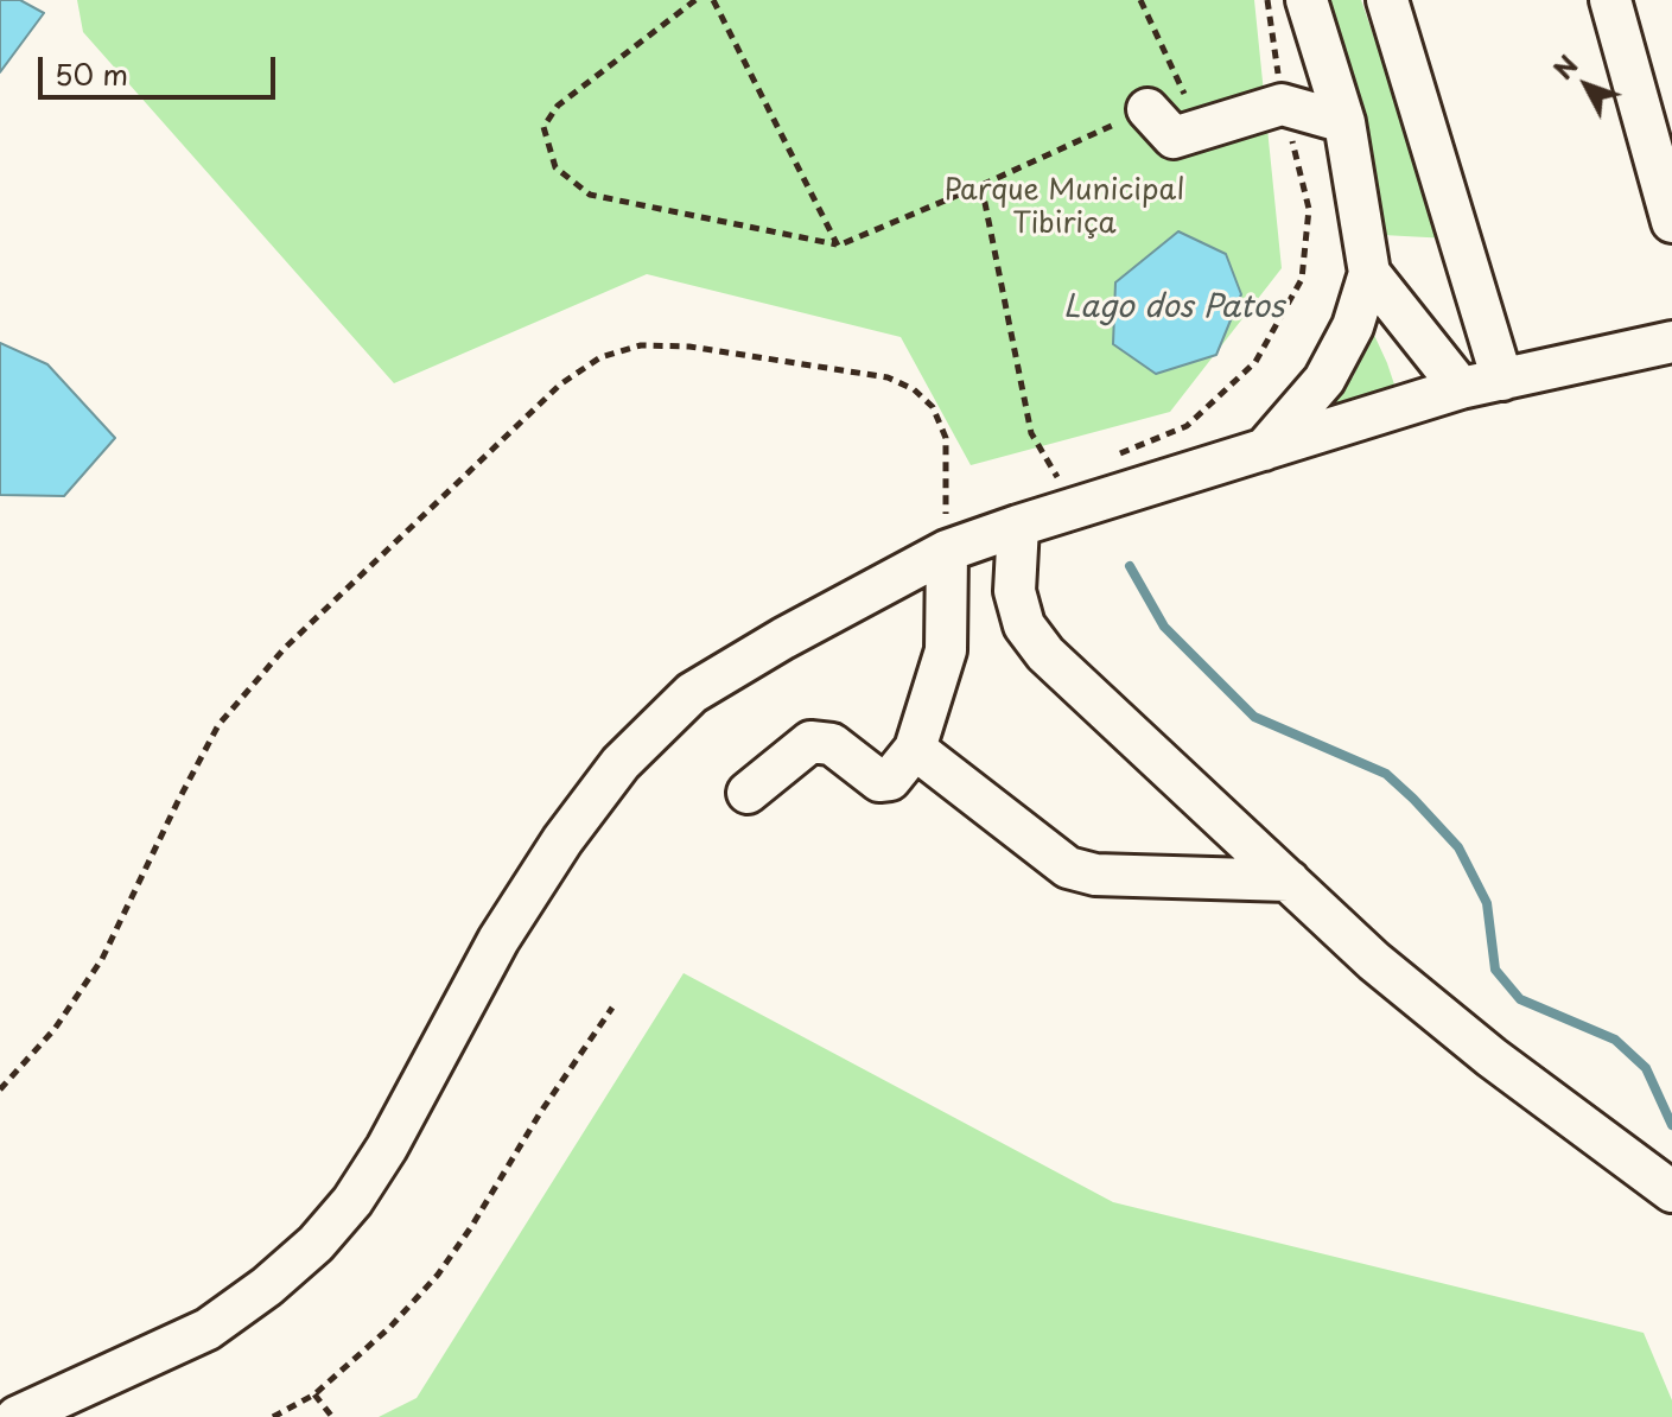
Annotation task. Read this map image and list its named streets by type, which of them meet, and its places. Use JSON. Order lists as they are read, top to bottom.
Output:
{
  "water": ["Lago dos Patos"],
  "parks": ["Parque Municipal Tibiriça"],
  "scale_bar": "50 m",
  "north": "top left"
}
